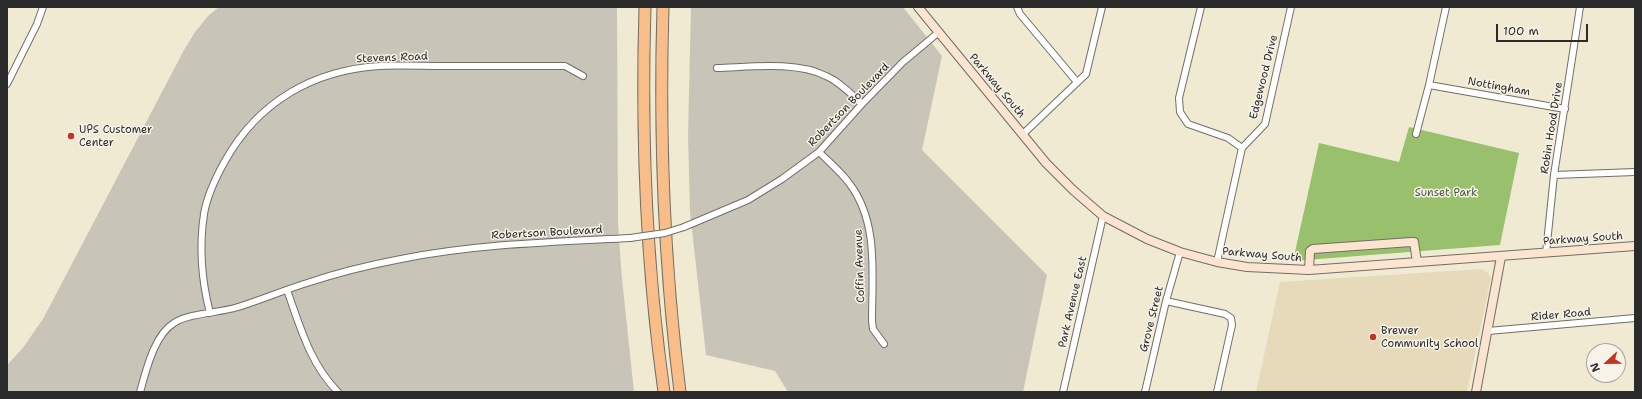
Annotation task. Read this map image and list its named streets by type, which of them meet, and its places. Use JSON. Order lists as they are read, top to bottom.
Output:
{
  "streets": {
    "main road": ["Parkway South"],
    "street": [
      "Stevens Road",
      "Edgewood Drive",
      "Nottingham",
      "Robertson Boulevard",
      "Robin Hood Drive",
      "Coffin Avenue",
      "Park Avenue East",
      "Rider Road",
      "Grove Street"
    ]
  },
  "crossings": [
    ["Stevens Road", "Robertson Boulevard"],
    ["Parkway South", "Robertson Boulevard"],
    ["Parkway South", "Robin Hood Drive"],
    ["Parkway South", "Park Avenue East"],
    ["Parkway South", "Grove Street"],
    ["Nottingham", "Robin Hood Drive"],
    ["Robertson Boulevard", "Coffin Avenue"]
  ],
  "parks": ["Sunset Park"],
  "places": ["UPS Customer Center", "Brewer Community School"],
  "scale_bar": "100 m",
  "north": "left"
}
